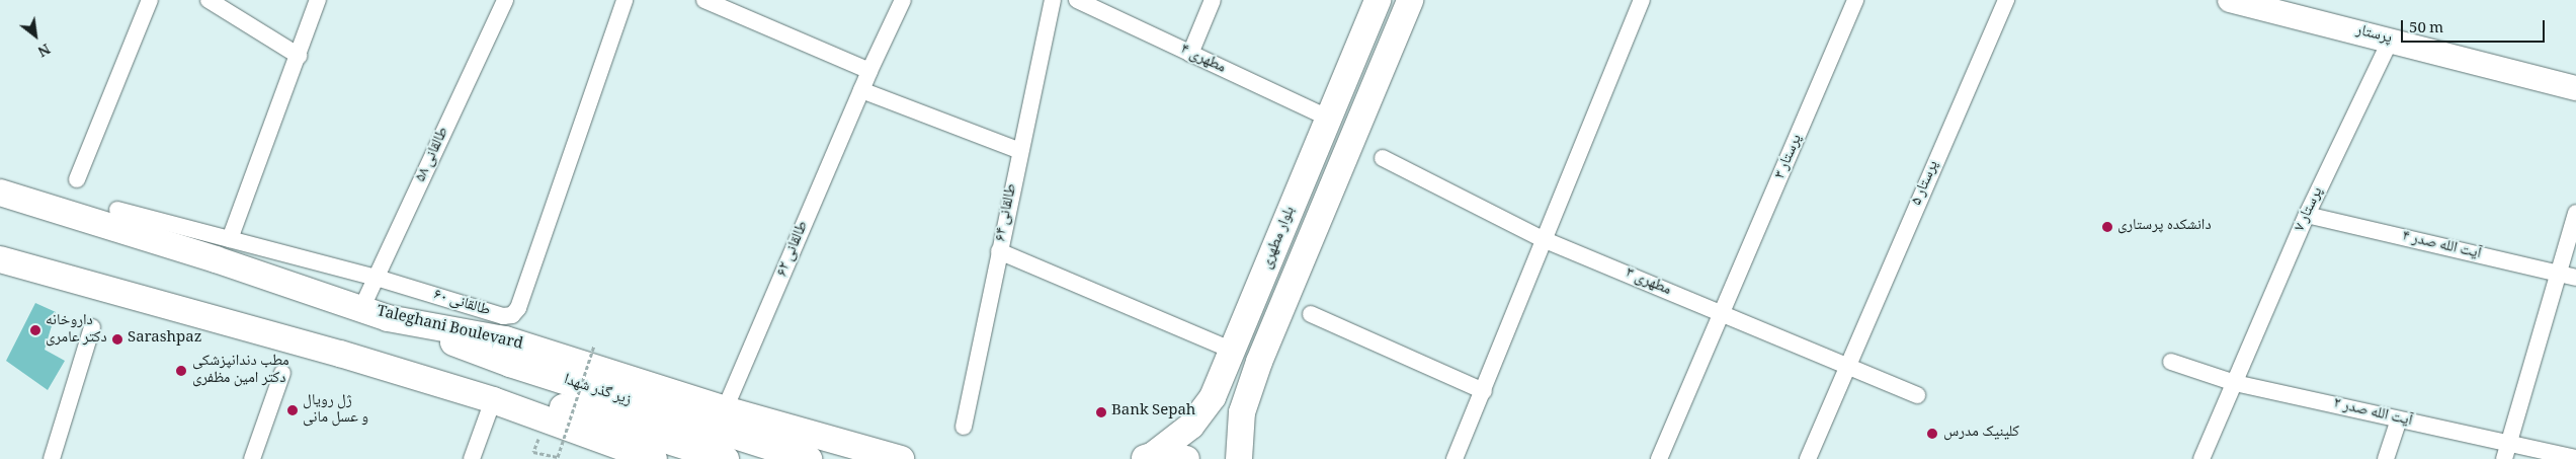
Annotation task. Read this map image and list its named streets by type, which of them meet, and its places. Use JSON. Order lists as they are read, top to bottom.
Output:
{
  "streets": {
    "main road": ["بلوار مطهری", "Taleghani Boulevard", "زیر گذر شهدا"],
    "street": [
      "پرستار",
      "مطهری ۴",
      "طالقانی ۵۸",
      "پرستار ۳",
      "پرستار ۵",
      "پرستار ۷",
      "طالقانی ۶۴",
      "آیت الله صدر ۴",
      "طالقانی ۶۲",
      "مطهری ۳",
      "طالقانی ۶۰",
      "آیت الله صدر ۲"
    ]
  },
  "crossings": [
    ["پرستار", "پرستار ۷"],
    ["مطهری ۴", "بلوار مطهری"],
    ["طالقانی ۵۸", "طالقانی ۶۰"],
    ["طالقانی ۵۸", "Taleghani Boulevard"],
    ["پرستار ۳", "مطهری ۳"],
    ["پرستار ۵", "مطهری ۳"],
    ["پرستار ۷", "آیت الله صدر ۴"],
    ["پرستار ۷", "آیت الله صدر ۲"],
    ["طالقانی ۶۲", "Taleghani Boulevard"],
    ["Taleghani Boulevard", "زیر گذر شهدا"]
  ],
  "places": [
    "دانشکده پرستاری",
    "داروخانه دکتر عامری",
    "Sarashpaz",
    "مطب دندانپزشکی دکتر امین مظفری",
    "ژل رویال و عسل مانی",
    "Bank Sepah",
    "کلینیک مدرس"
  ],
  "scale_bar": "50 m",
  "north": "bottom right"
}
